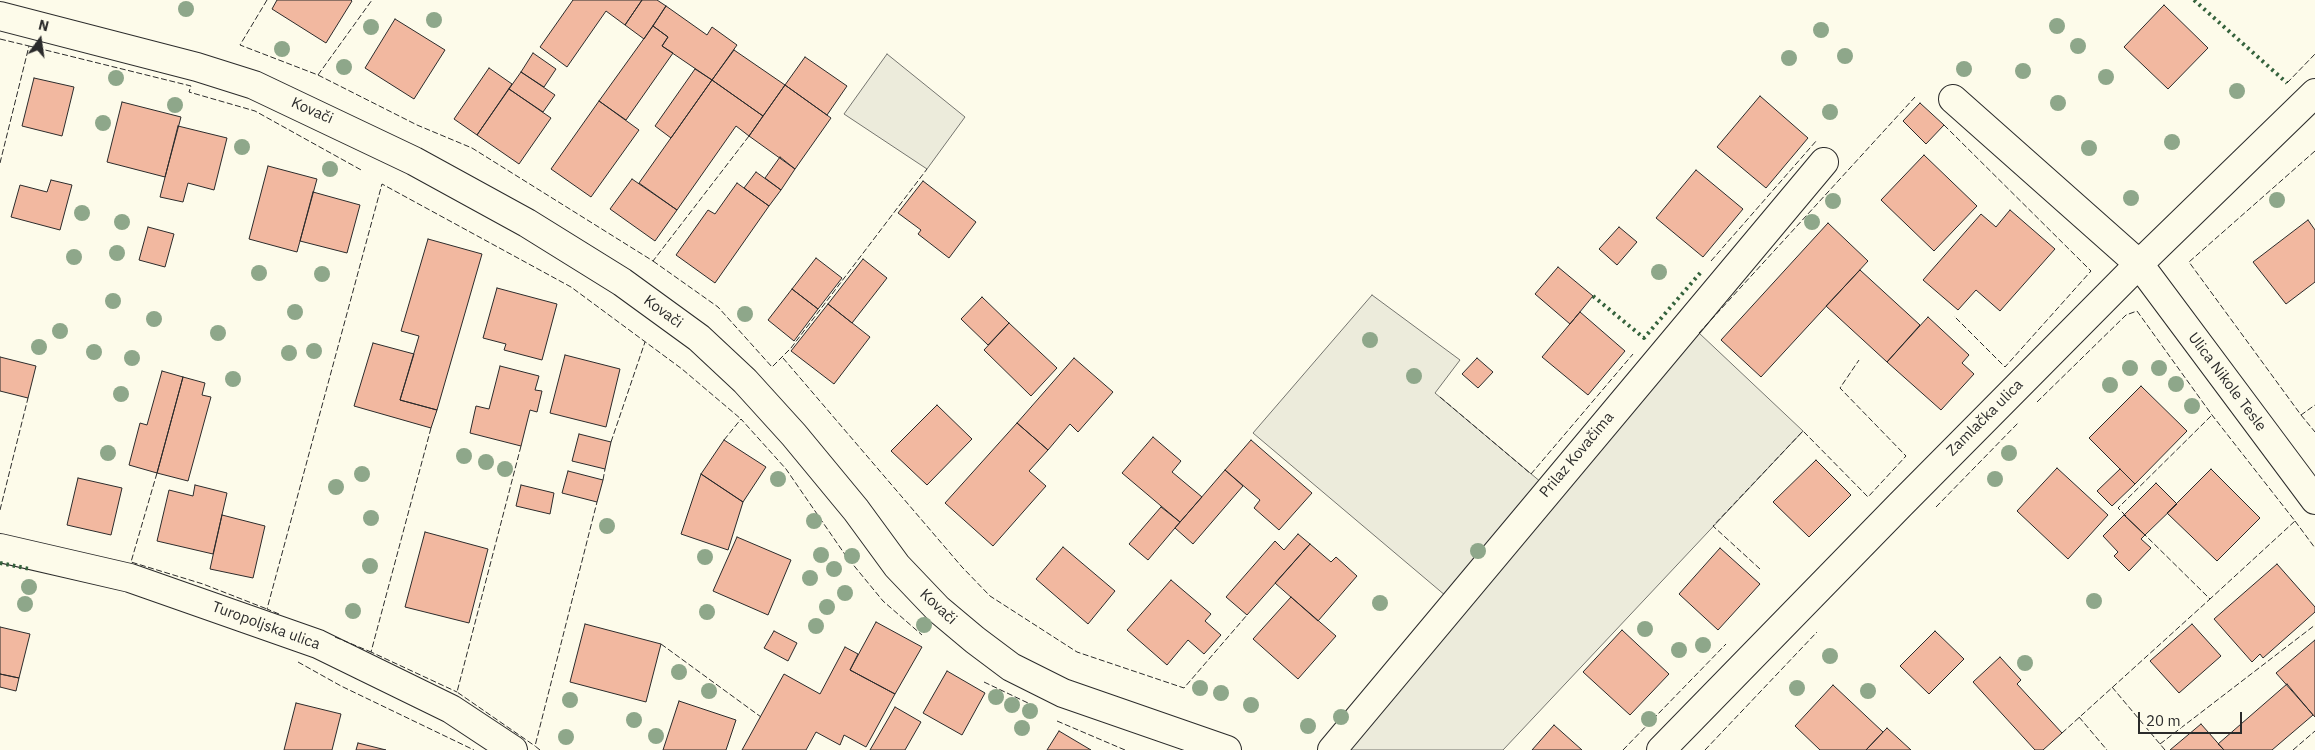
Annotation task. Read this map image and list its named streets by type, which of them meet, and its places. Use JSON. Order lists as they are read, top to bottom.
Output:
{
  "streets": {
    "street": [
      "Kovači",
      "Ulica Nikole Tesle",
      "Zamlačka ulica",
      "Prilaz Kovačima",
      "Turopoljska ulica"
    ]
  },
  "crossings": [
    ["Ulica Nikole Tesle", "Zamlačka ulica"]
  ],
  "scale_bar": "20 m",
  "north": "top"
}
